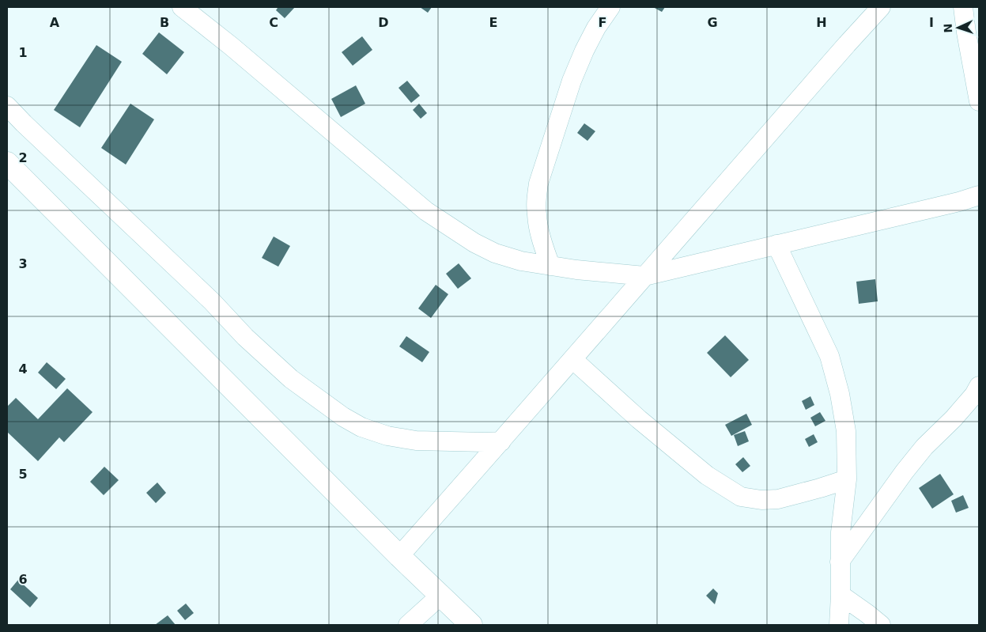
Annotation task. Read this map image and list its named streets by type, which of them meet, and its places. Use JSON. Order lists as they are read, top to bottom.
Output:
{
  "north": "left",
  "grid": {
    "columns": [
      "A",
      "B",
      "C",
      "D",
      "E",
      "F",
      "G",
      "H",
      "I"
    ],
    "rows": [
      "1",
      "2",
      "3",
      "4",
      "5",
      "6"
    ]
  }
}
